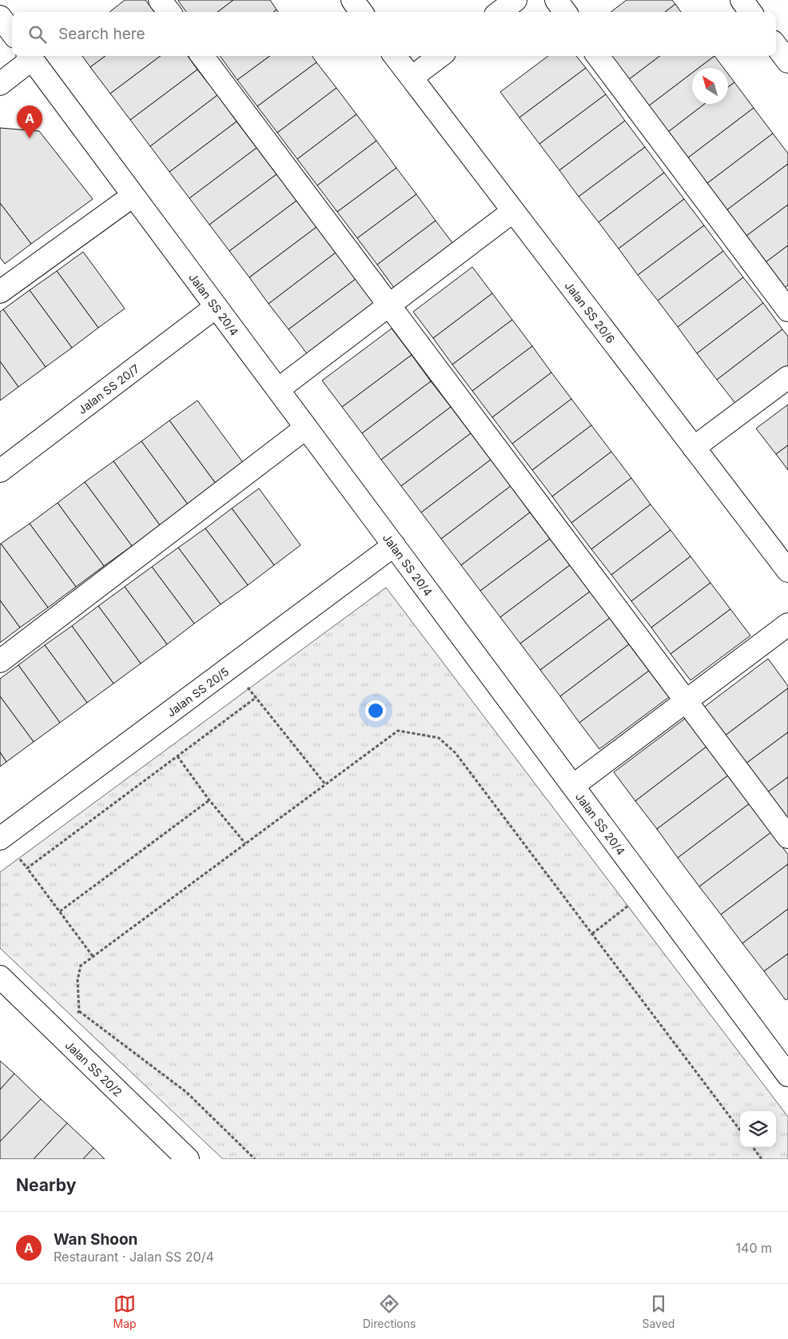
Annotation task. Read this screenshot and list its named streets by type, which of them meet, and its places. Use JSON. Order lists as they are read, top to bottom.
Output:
{
  "streets": {
    "street": [
      "Jalan SS 20/4",
      "Jalan SS 20/6",
      "Jalan SS 20/7",
      "Jalan SS 20/5",
      "Jalan SS 20/2"
    ]
  },
  "crossings": [
    ["Jalan SS 20/4", "Jalan SS 20/7"],
    ["Jalan SS 20/4", "Jalan SS 20/5"]
  ],
  "north": "top left",
  "page": {
    "search": "Search here",
    "pins": "A",
    "heading": "Nearby",
    "list": [
      {
        "mark": "A",
        "name": "Wan Shoon",
        "note": "Restaurant · Jalan SS 20/4",
        "value": "140 m"
      }
    ],
    "nav": ["Map", "Directions", "Saved"]
  }
}
